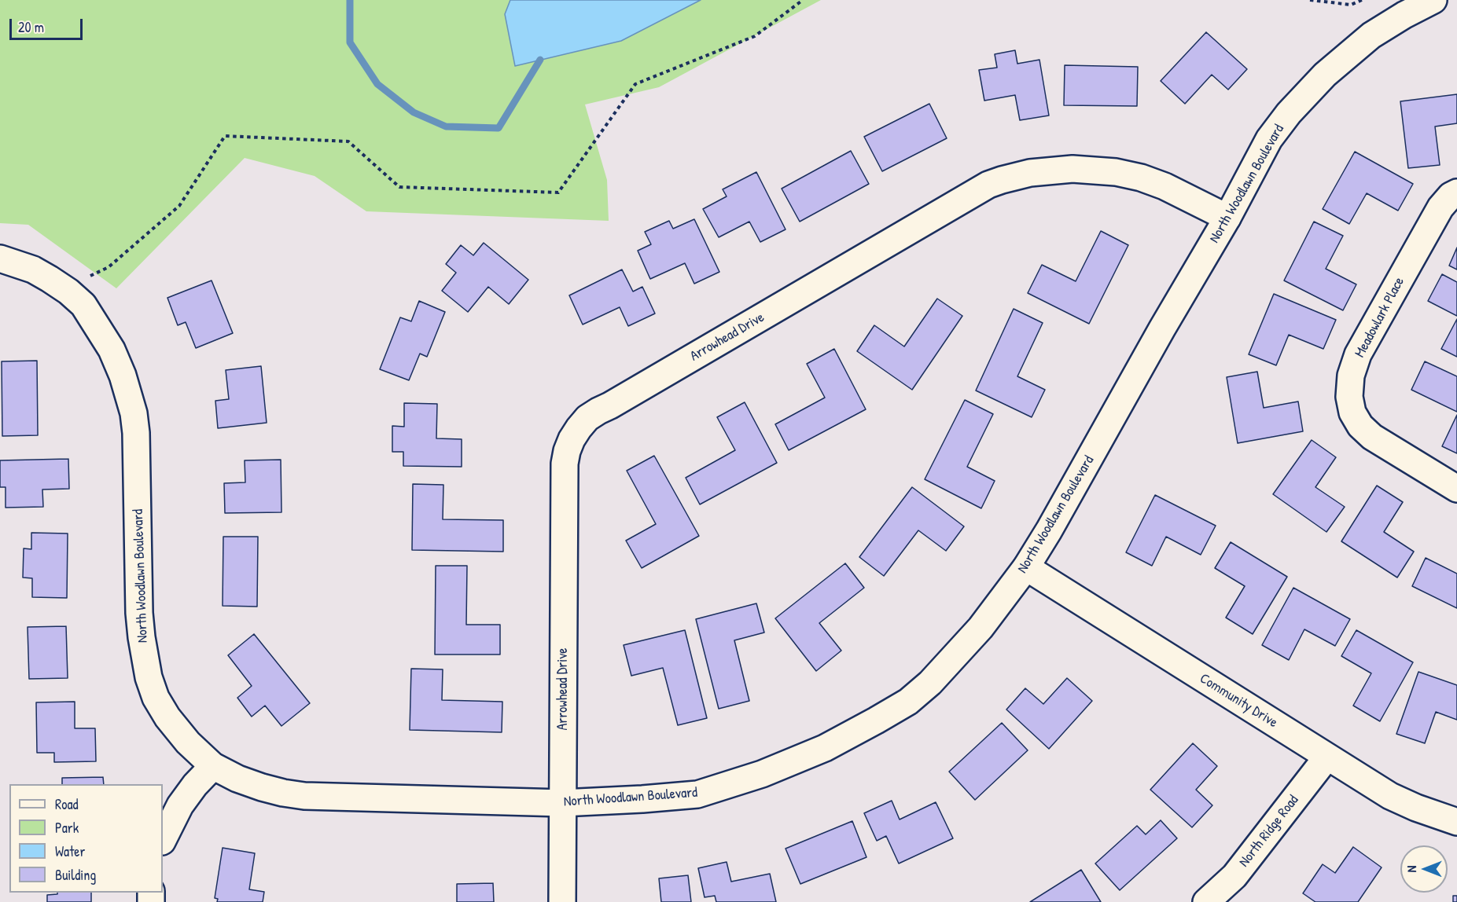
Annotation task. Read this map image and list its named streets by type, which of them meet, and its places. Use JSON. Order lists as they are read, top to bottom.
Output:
{
  "streets": {
    "street": [
      "North Woodlawn Boulevard",
      "Meadowlark Place",
      "Arrowhead Drive",
      "Community Drive",
      "North Ridge Road"
    ]
  },
  "crossings": [
    ["North Woodlawn Boulevard", "Arrowhead Drive"],
    ["North Woodlawn Boulevard", "Community Drive"],
    ["Community Drive", "North Ridge Road"]
  ],
  "legend": [
    "Road",
    "Park",
    "Water",
    "Building"
  ],
  "scale_bar": "20 m",
  "north": "left"
}
